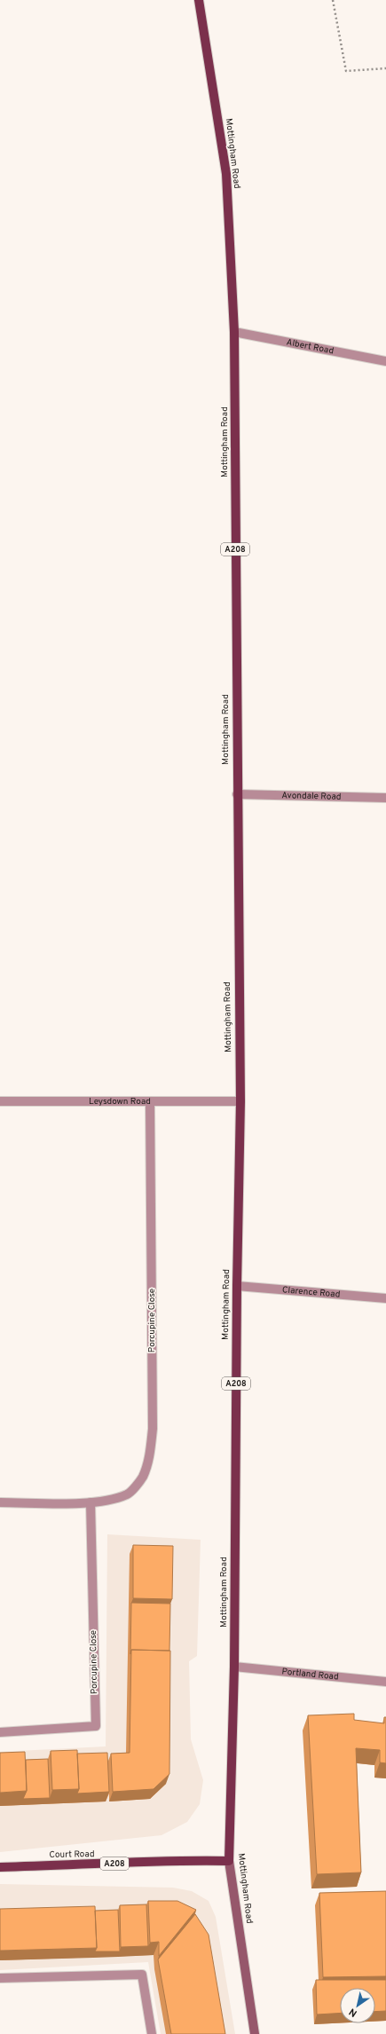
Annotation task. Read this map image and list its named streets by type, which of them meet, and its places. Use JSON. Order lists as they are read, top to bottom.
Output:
{
  "streets": {
    "main road": ["Mottingham Road", "A208", "Court Road"],
    "street": [
      "Albert Road",
      "Avondale Road",
      "Leysdown Road",
      "Clarence Road",
      "Porcupine Close",
      "Portland Road"
    ]
  },
  "crossings": [
    ["Mottingham Road", "Albert Road"],
    ["Mottingham Road", "Avondale Road"],
    ["Mottingham Road", "Leysdown Road"],
    ["Mottingham Road", "Clarence Road"],
    ["Mottingham Road", "Portland Road"],
    ["Mottingham Road", "Court Road"],
    ["Leysdown Road", "Porcupine Close"]
  ],
  "north": "bottom left"
}
